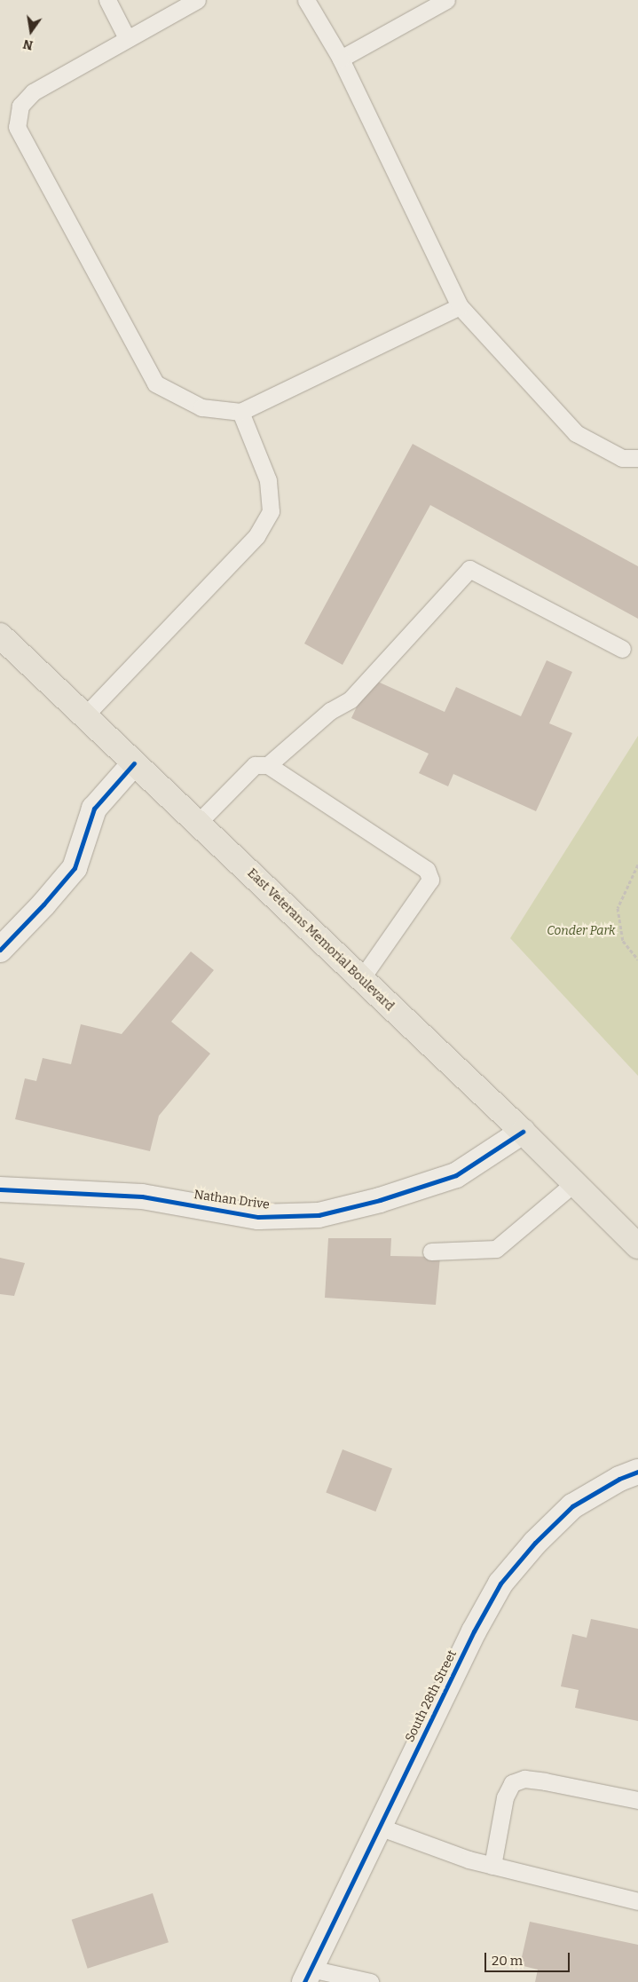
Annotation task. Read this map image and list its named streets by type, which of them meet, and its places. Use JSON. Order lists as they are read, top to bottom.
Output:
{
  "streets": {
    "main road": ["East Veterans Memorial Boulevard"],
    "street": ["Nathan Drive", "South 28th Street"]
  },
  "crossings": [
    ["East Veterans Memorial Boulevard", "Nathan Drive"]
  ],
  "parks": ["Conder Park"],
  "scale_bar": "20 m",
  "north": "bottom"
}
